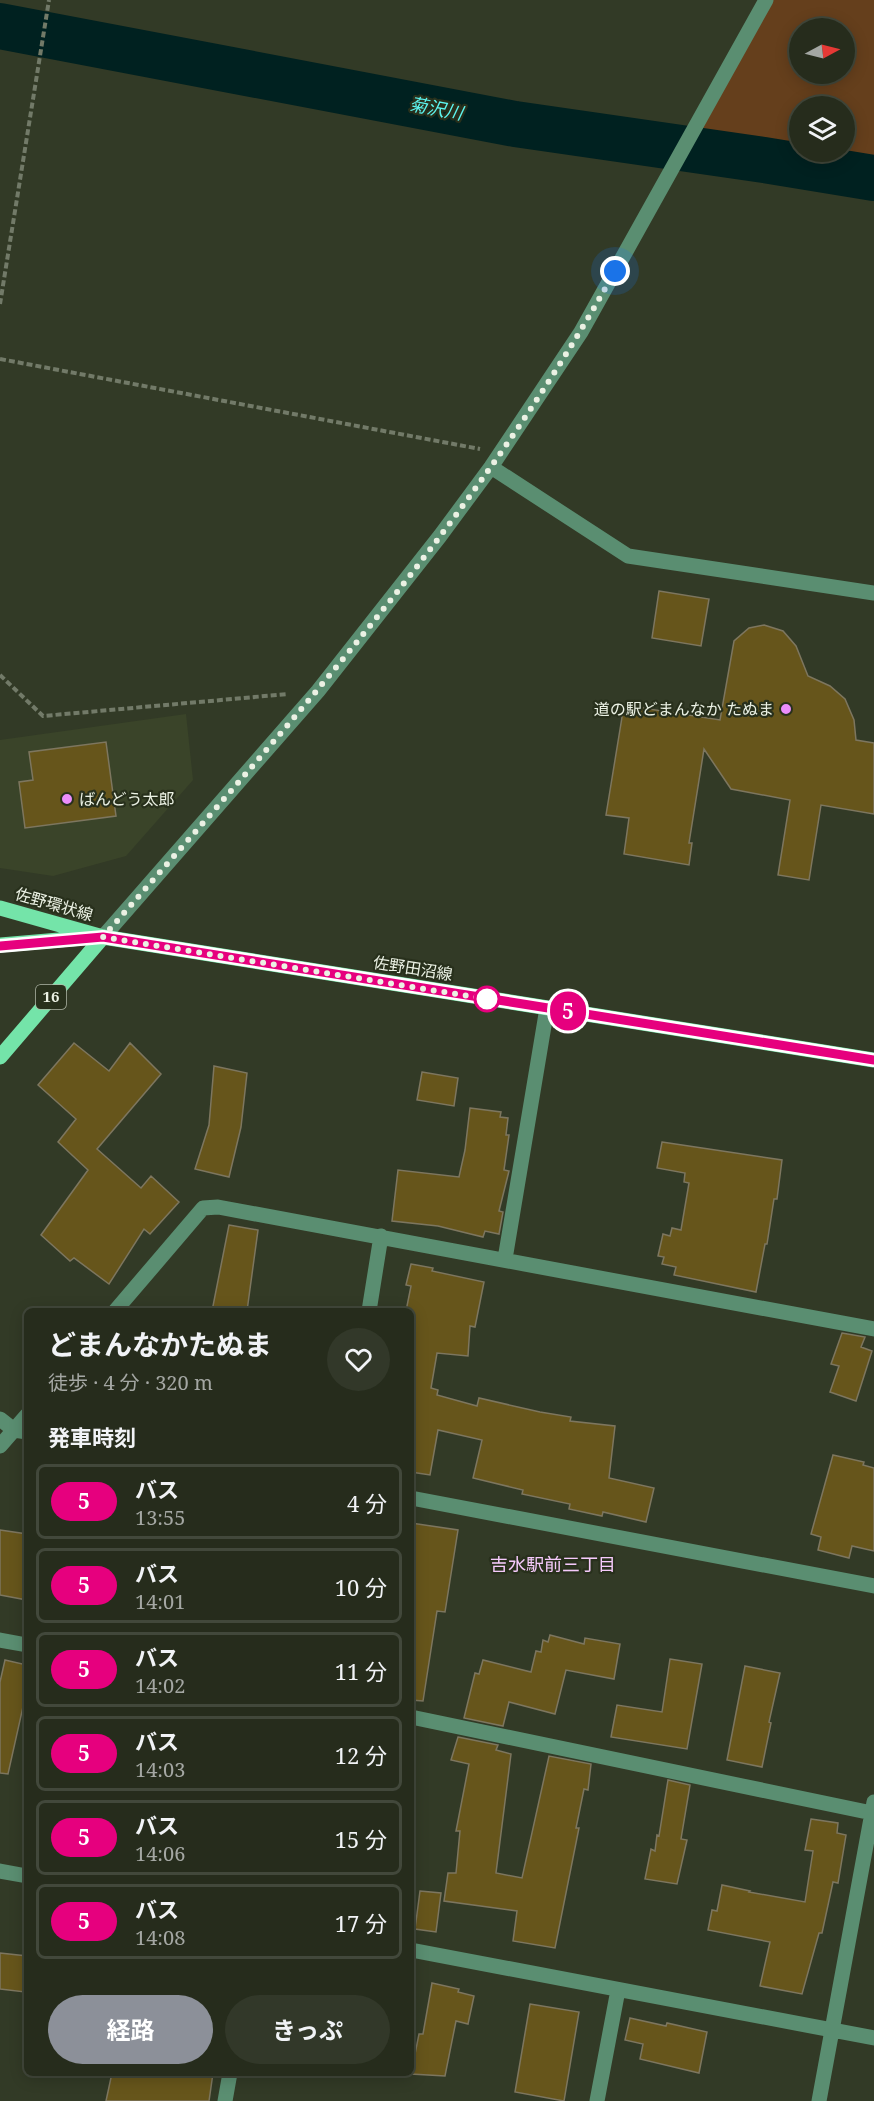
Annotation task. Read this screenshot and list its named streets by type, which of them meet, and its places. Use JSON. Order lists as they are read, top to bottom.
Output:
{
  "streets": {
    "main road": ["佐野環状線", "佐野田沼線", "16"]
  },
  "crossings": [
    ["佐野環状線", "佐野田沼線"],
    ["佐野環状線", "16"],
    ["佐野田沼線", "16"]
  ],
  "districts": ["吉水駅前三丁目"],
  "water": ["菊沢川"],
  "places": ["道の駅どまんなか たぬま", "ばんどう太郎"],
  "lines": ["bus line 5"],
  "north": "right",
  "page": {
    "on_map": "5",
    "heading": [
      ["どまんなかたぬま", "徒歩 · 4 分 · 320 m"],
      "発車時刻"
    ],
    "list": [
      {
        "mark": "5",
        "name": "バス",
        "note": "13:55",
        "value": "4 分"
      },
      {
        "mark": "5",
        "name": "バス",
        "note": "14:01",
        "value": "10 分"
      },
      {
        "mark": "5",
        "name": "バス",
        "note": "14:02",
        "value": "11 分"
      },
      {
        "mark": "5",
        "name": "バス",
        "note": "14:03",
        "value": "12 分"
      },
      {
        "mark": "5",
        "name": "バス",
        "note": "14:06",
        "value": "15 分"
      },
      {
        "mark": "5",
        "name": "バス",
        "note": "14:08",
        "value": "17 分"
      }
    ],
    "buttons": ["経路", "きっぷ"]
  }
}
